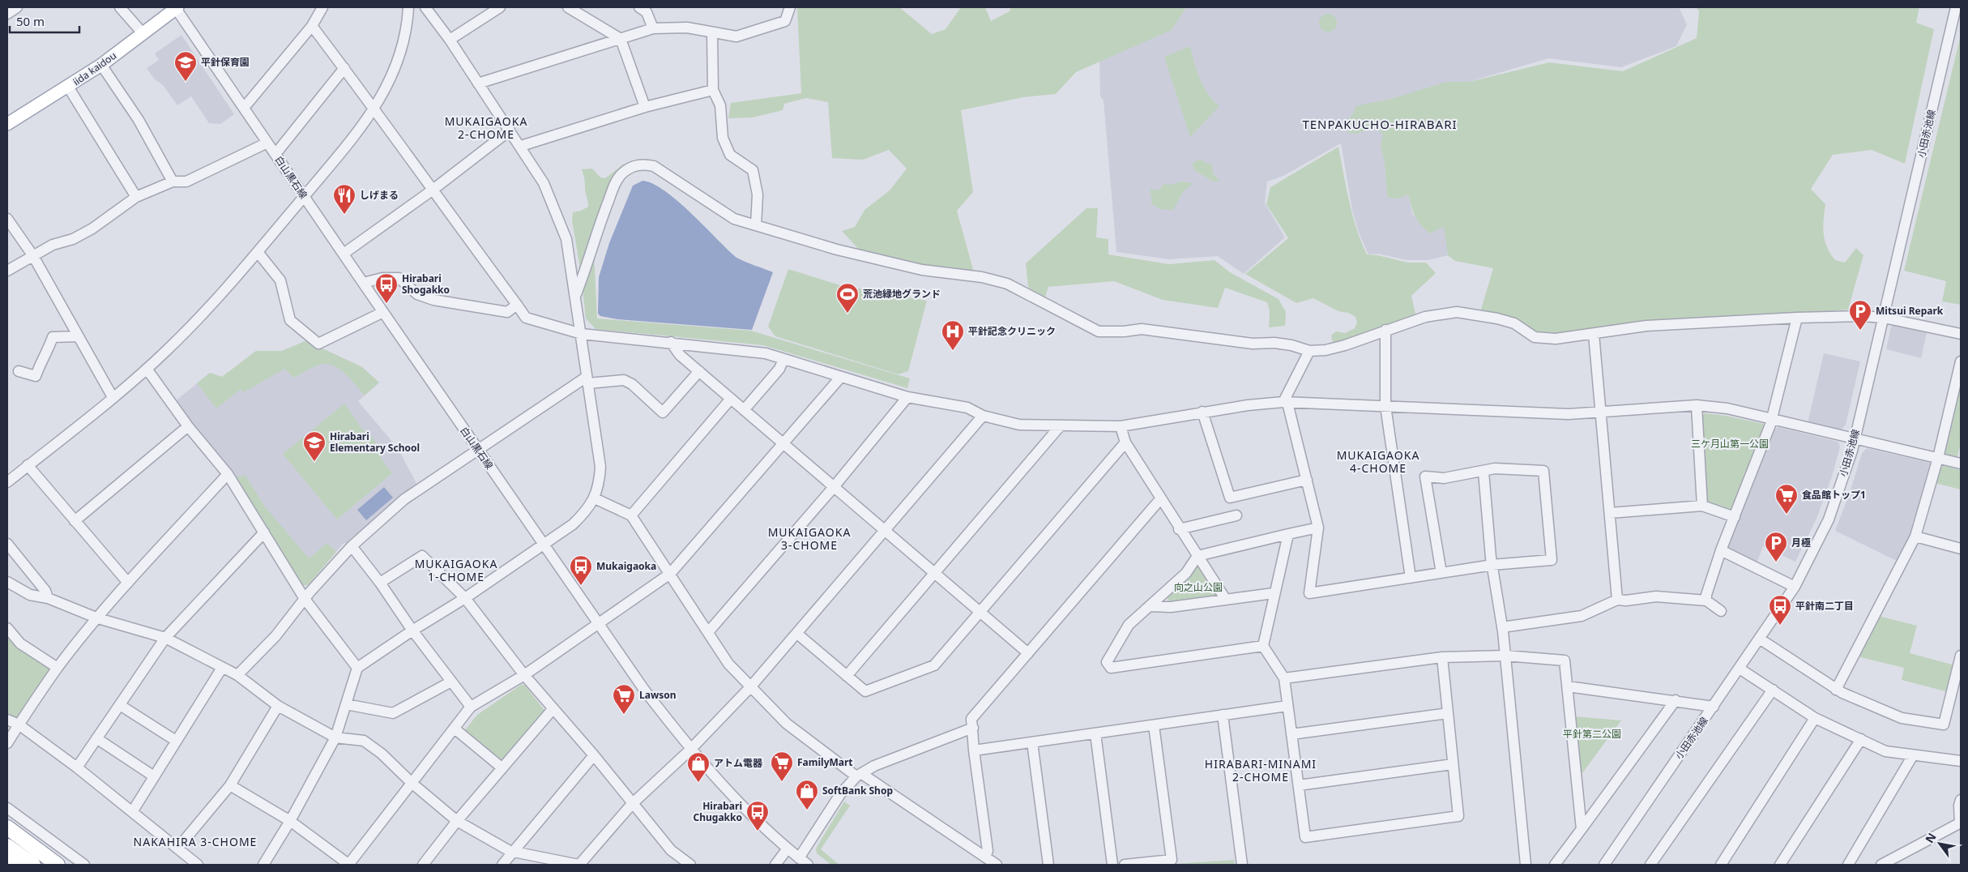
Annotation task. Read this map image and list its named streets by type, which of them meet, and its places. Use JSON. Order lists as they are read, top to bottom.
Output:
{
  "streets": {
    "main road": ["iida kaidou"],
    "street": ["小田赤池線", "白山黒石線"]
  },
  "crossings": [
    ["iida kaidou", "白山黒石線"]
  ],
  "districts": [
    "MUKAIGAOKA 2-CHOME",
    "TENPAKUCHO-HIRABARI",
    "MUKAIGAOKA 4-CHOME",
    "MUKAIGAOKA 3-CHOME",
    "MUKAIGAOKA 1-CHOME",
    "HIRABARI-MINAMI 2-CHOME",
    "NAKAHIRA 3-CHOME"
  ],
  "parks": ["三ケ月山第一公園", "向之山公園", "平針第二公園"],
  "places": {
    "school or university": ["平針保育園", "Hirabari Elementary School"],
    "restaurant": ["しげまる"],
    "bus stop": [
      "Hirabari Shogakko",
      "Mukaigaoka",
      "平針南二丁目",
      "Hirabari Chugakko"
    ],
    "sports": ["荒池緑地グランド"],
    "parking": ["Mitsui Repark", "月極"],
    "hospital": ["平針記念クリニック"],
    "supermarket": ["食品館トップ1", "Lawson", "FamilyMart"],
    "shop": ["アトム電器", "SoftBank Shop"]
  },
  "scale_bar": "50 m",
  "north": "top left"
}
